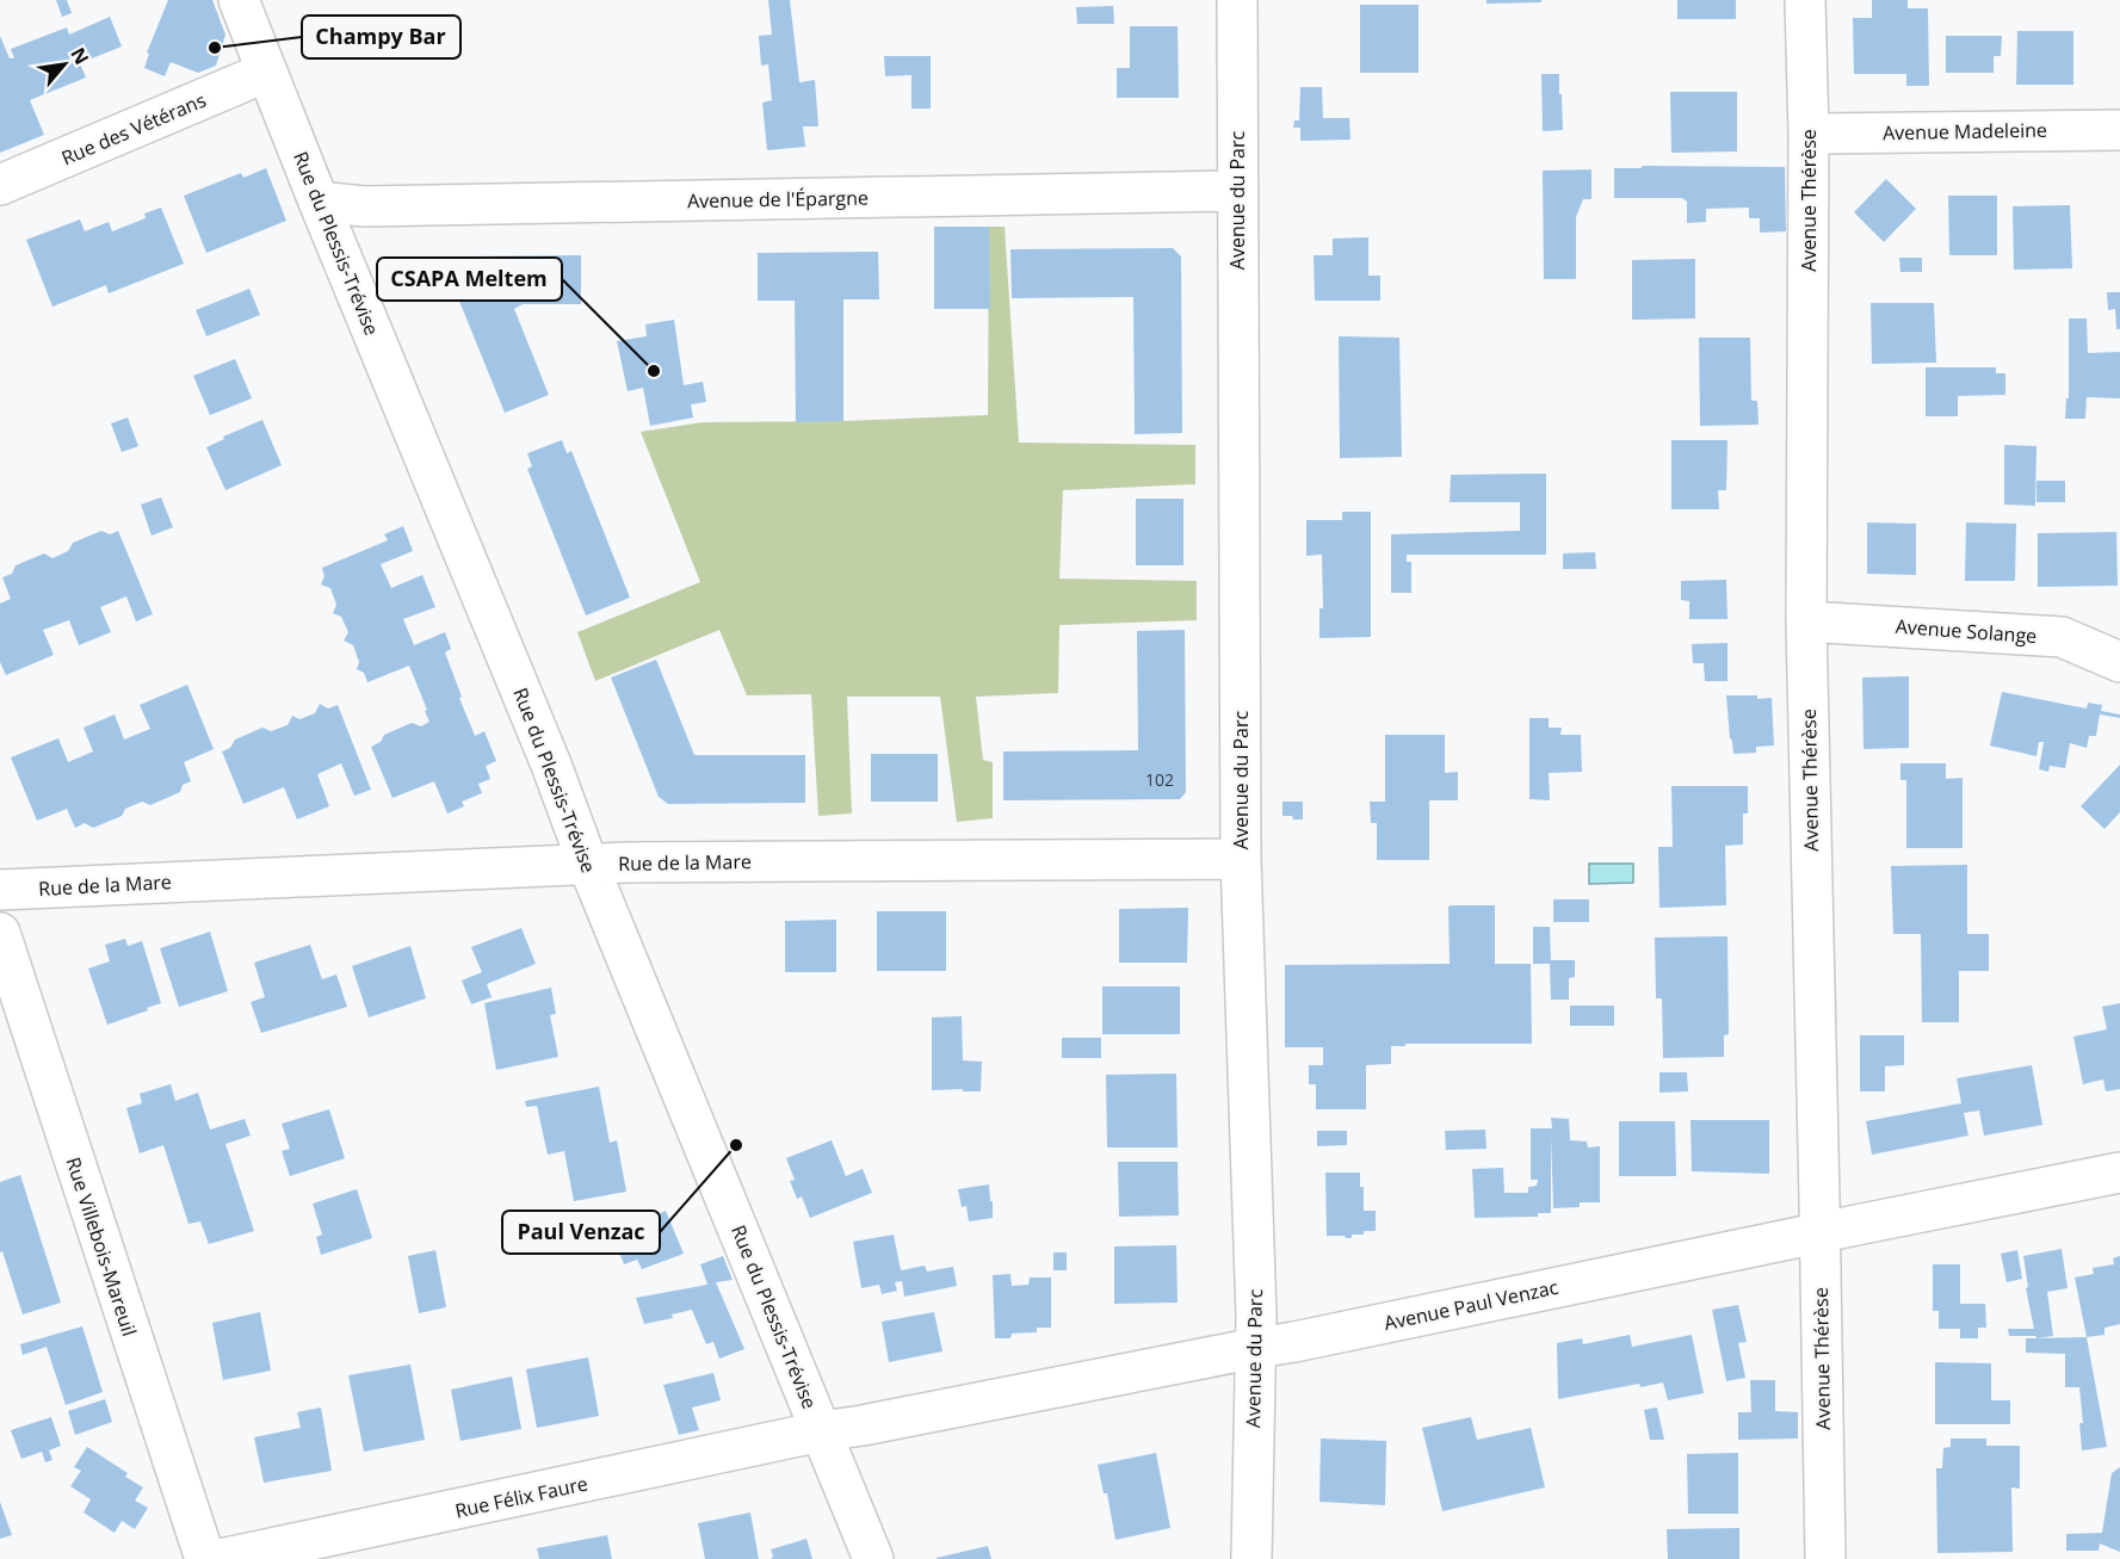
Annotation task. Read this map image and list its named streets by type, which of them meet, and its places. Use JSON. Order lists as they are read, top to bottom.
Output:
{
  "streets": {
    "street": [
      "Rue des Vétérans",
      "Avenue Madeleine",
      "Avenue de l'Épargne",
      "Avenue du Parc",
      "Avenue Thérèse",
      "Rue du Plessis-Trévise",
      "Avenue Solange",
      "Rue de la Mare",
      "Rue Villebois-Mareuil",
      "Avenue Paul Venzac",
      "Rue Félix Faure"
    ]
  },
  "crossings": [
    ["Rue des Vétérans", "Rue du Plessis-Trévise"],
    ["Avenue Madeleine", "Avenue Thérèse"],
    ["Avenue de l'Épargne", "Avenue du Parc"],
    ["Avenue de l'Épargne", "Rue du Plessis-Trévise"],
    ["Avenue du Parc", "Rue de la Mare"],
    ["Avenue du Parc", "Avenue Paul Venzac"],
    ["Avenue Thérèse", "Avenue Solange"],
    ["Avenue Thérèse", "Avenue Paul Venzac"],
    ["Rue du Plessis-Trévise", "Rue de la Mare"],
    ["Rue du Plessis-Trévise", "Avenue Paul Venzac"],
    ["Rue du Plessis-Trévise", "Rue Félix Faure"],
    ["Avenue Paul Venzac", "Rue Félix Faure"]
  ],
  "places": ["Champy Bar", "CSAPA Meltem", "Paul Venzac"],
  "house_numbers": ["102"],
  "north": "top right"
}
